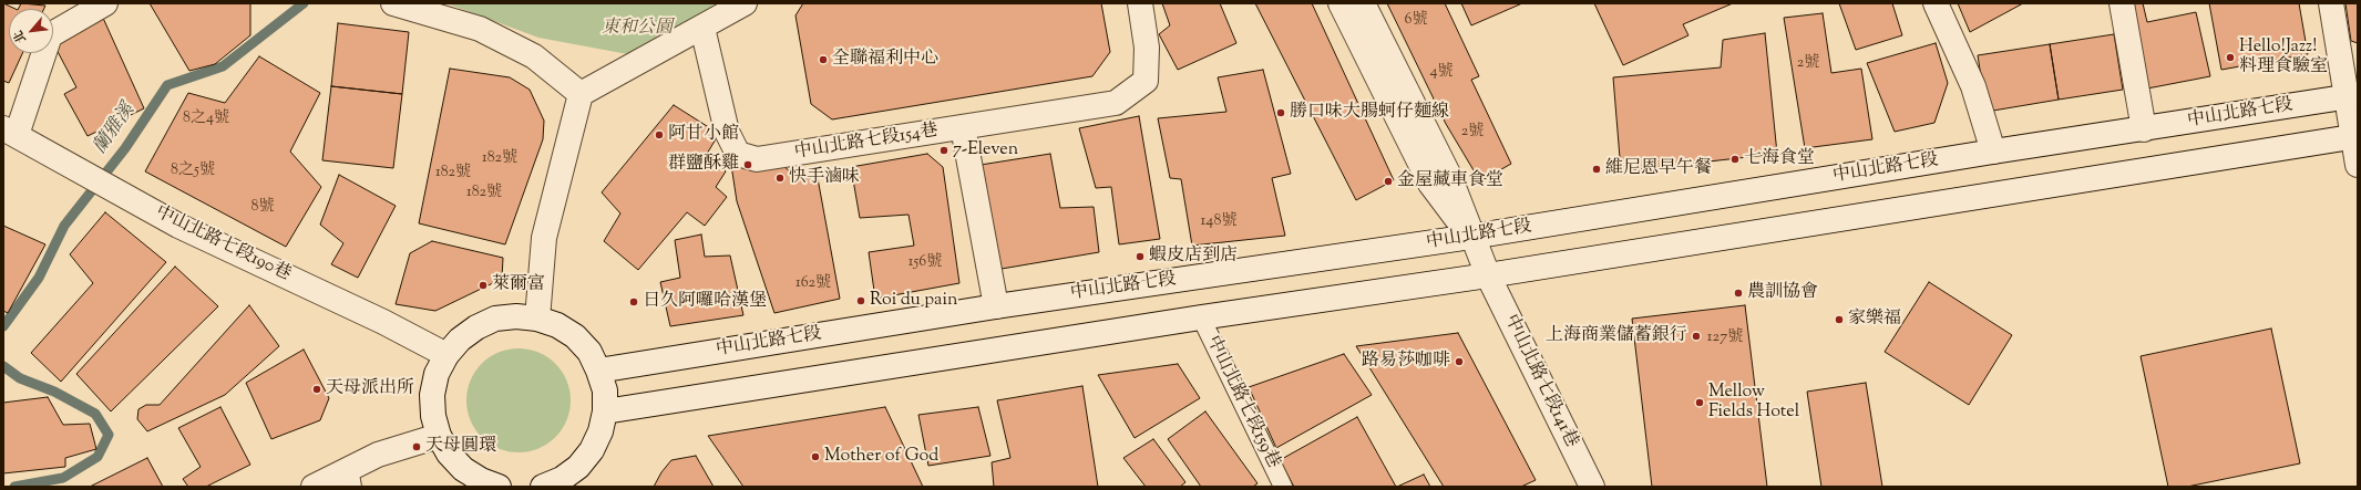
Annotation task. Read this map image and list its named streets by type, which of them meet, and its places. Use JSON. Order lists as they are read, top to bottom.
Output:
{
  "streets": {
    "main road": [
      "中山北路七段",
      "中山北路七段154巷",
      "中山北路七段190巷",
      "中山北路七段141巷"
    ],
    "lane": ["中山北路七段159巷"]
  },
  "crossings": [
    ["中山北路七段", "中山北路七段141巷"]
  ],
  "water": ["蘭雅溪"],
  "parks": ["東和公園"],
  "places": [
    "Hello!Jazz! 料理食驗室",
    "全聯福利中心",
    "勝口味大腸蚵仔麵線",
    "阿甘小館",
    "7-Eleven",
    "七海食堂",
    "群鹽酥雞",
    "維尼恩早午餐",
    "快手滷味",
    "金屋藏車食堂",
    "蝦皮店到店",
    "萊爾富",
    "農訓協會",
    "Roi du pain",
    "日久阿囉哈漢堡",
    "家樂福",
    "上海商業儲蓄銀行",
    "路易莎咖啡",
    "天母派出所",
    "Mellow Fields Hotel",
    "天母圓環",
    "Mother of God"
  ],
  "house_numbers": [
    "6號",
    "2號",
    "4號",
    "8之4號",
    "2號",
    "182號",
    "8之5號",
    "182號",
    "182號",
    "8號",
    "148號",
    "156號",
    "162號",
    "127號"
  ],
  "north": "bottom left"
}
